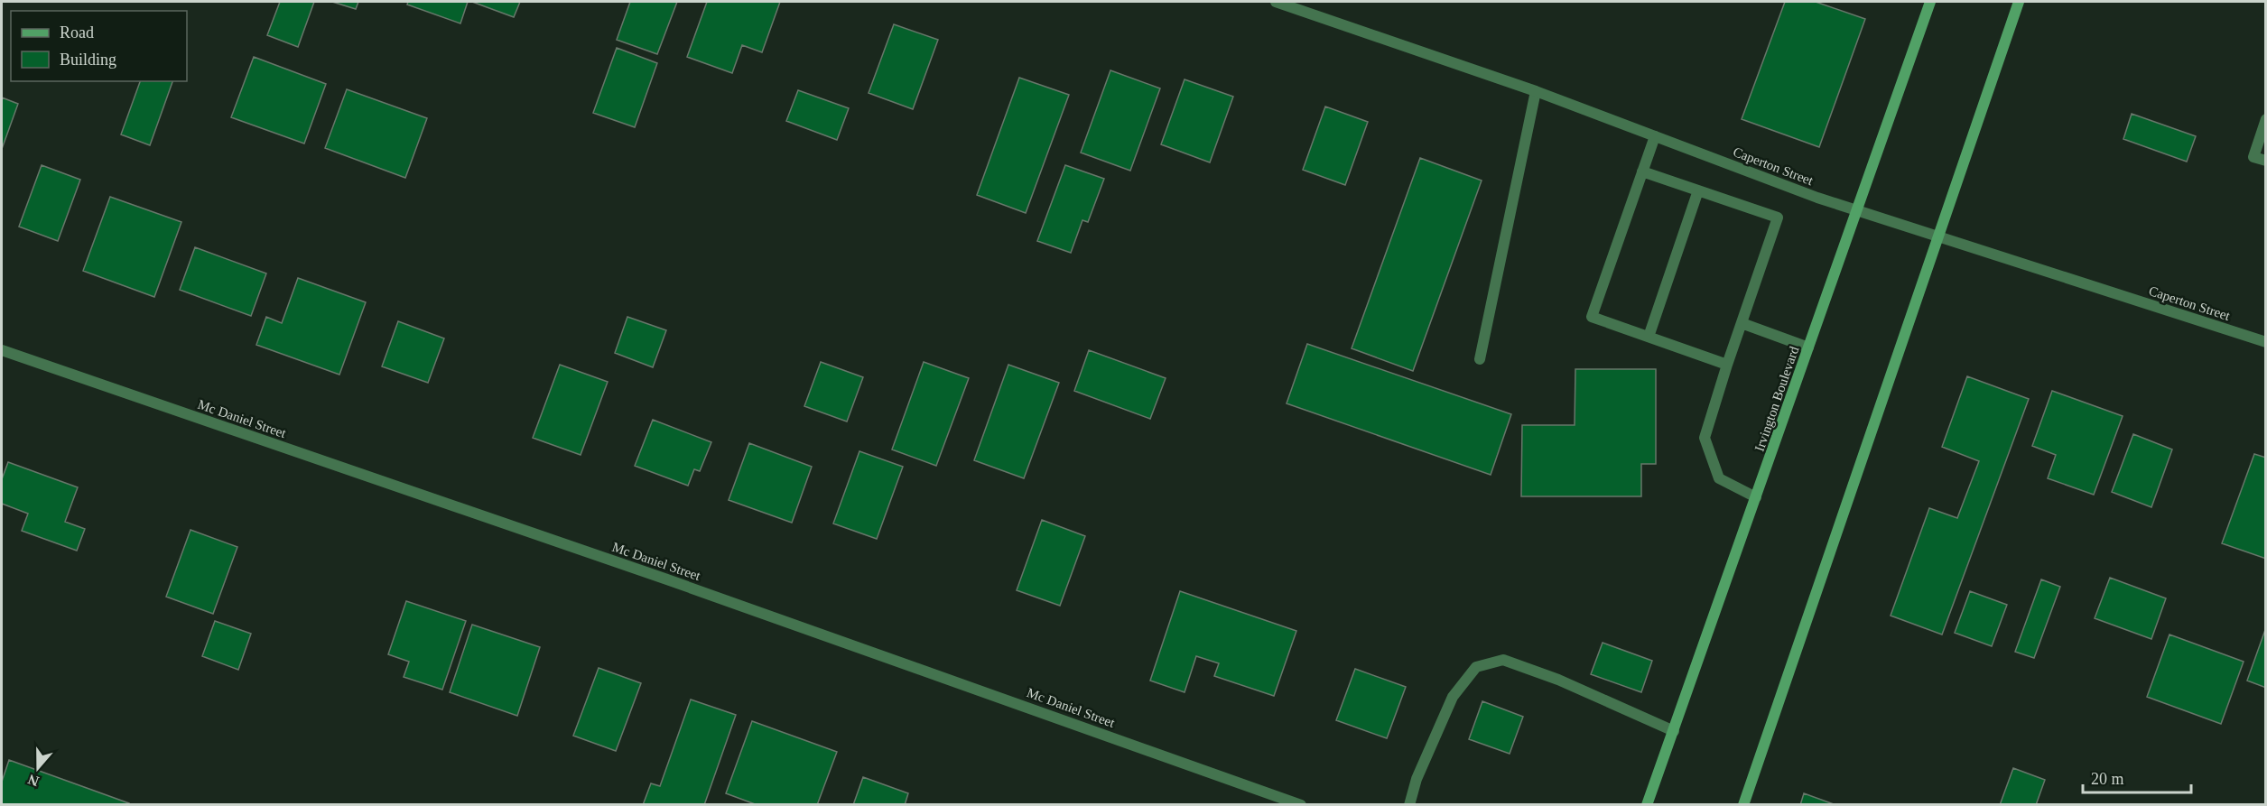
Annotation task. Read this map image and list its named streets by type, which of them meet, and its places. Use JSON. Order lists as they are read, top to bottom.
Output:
{
  "streets": {
    "main road": ["Irvington Boulevard"],
    "street": ["Caperton Street", "Mc Daniel Street"]
  },
  "crossings": [
    ["Caperton Street", "Irvington Boulevard"]
  ],
  "legend": ["Road", "Building"],
  "scale_bar": "20 m",
  "north": "bottom"
}
